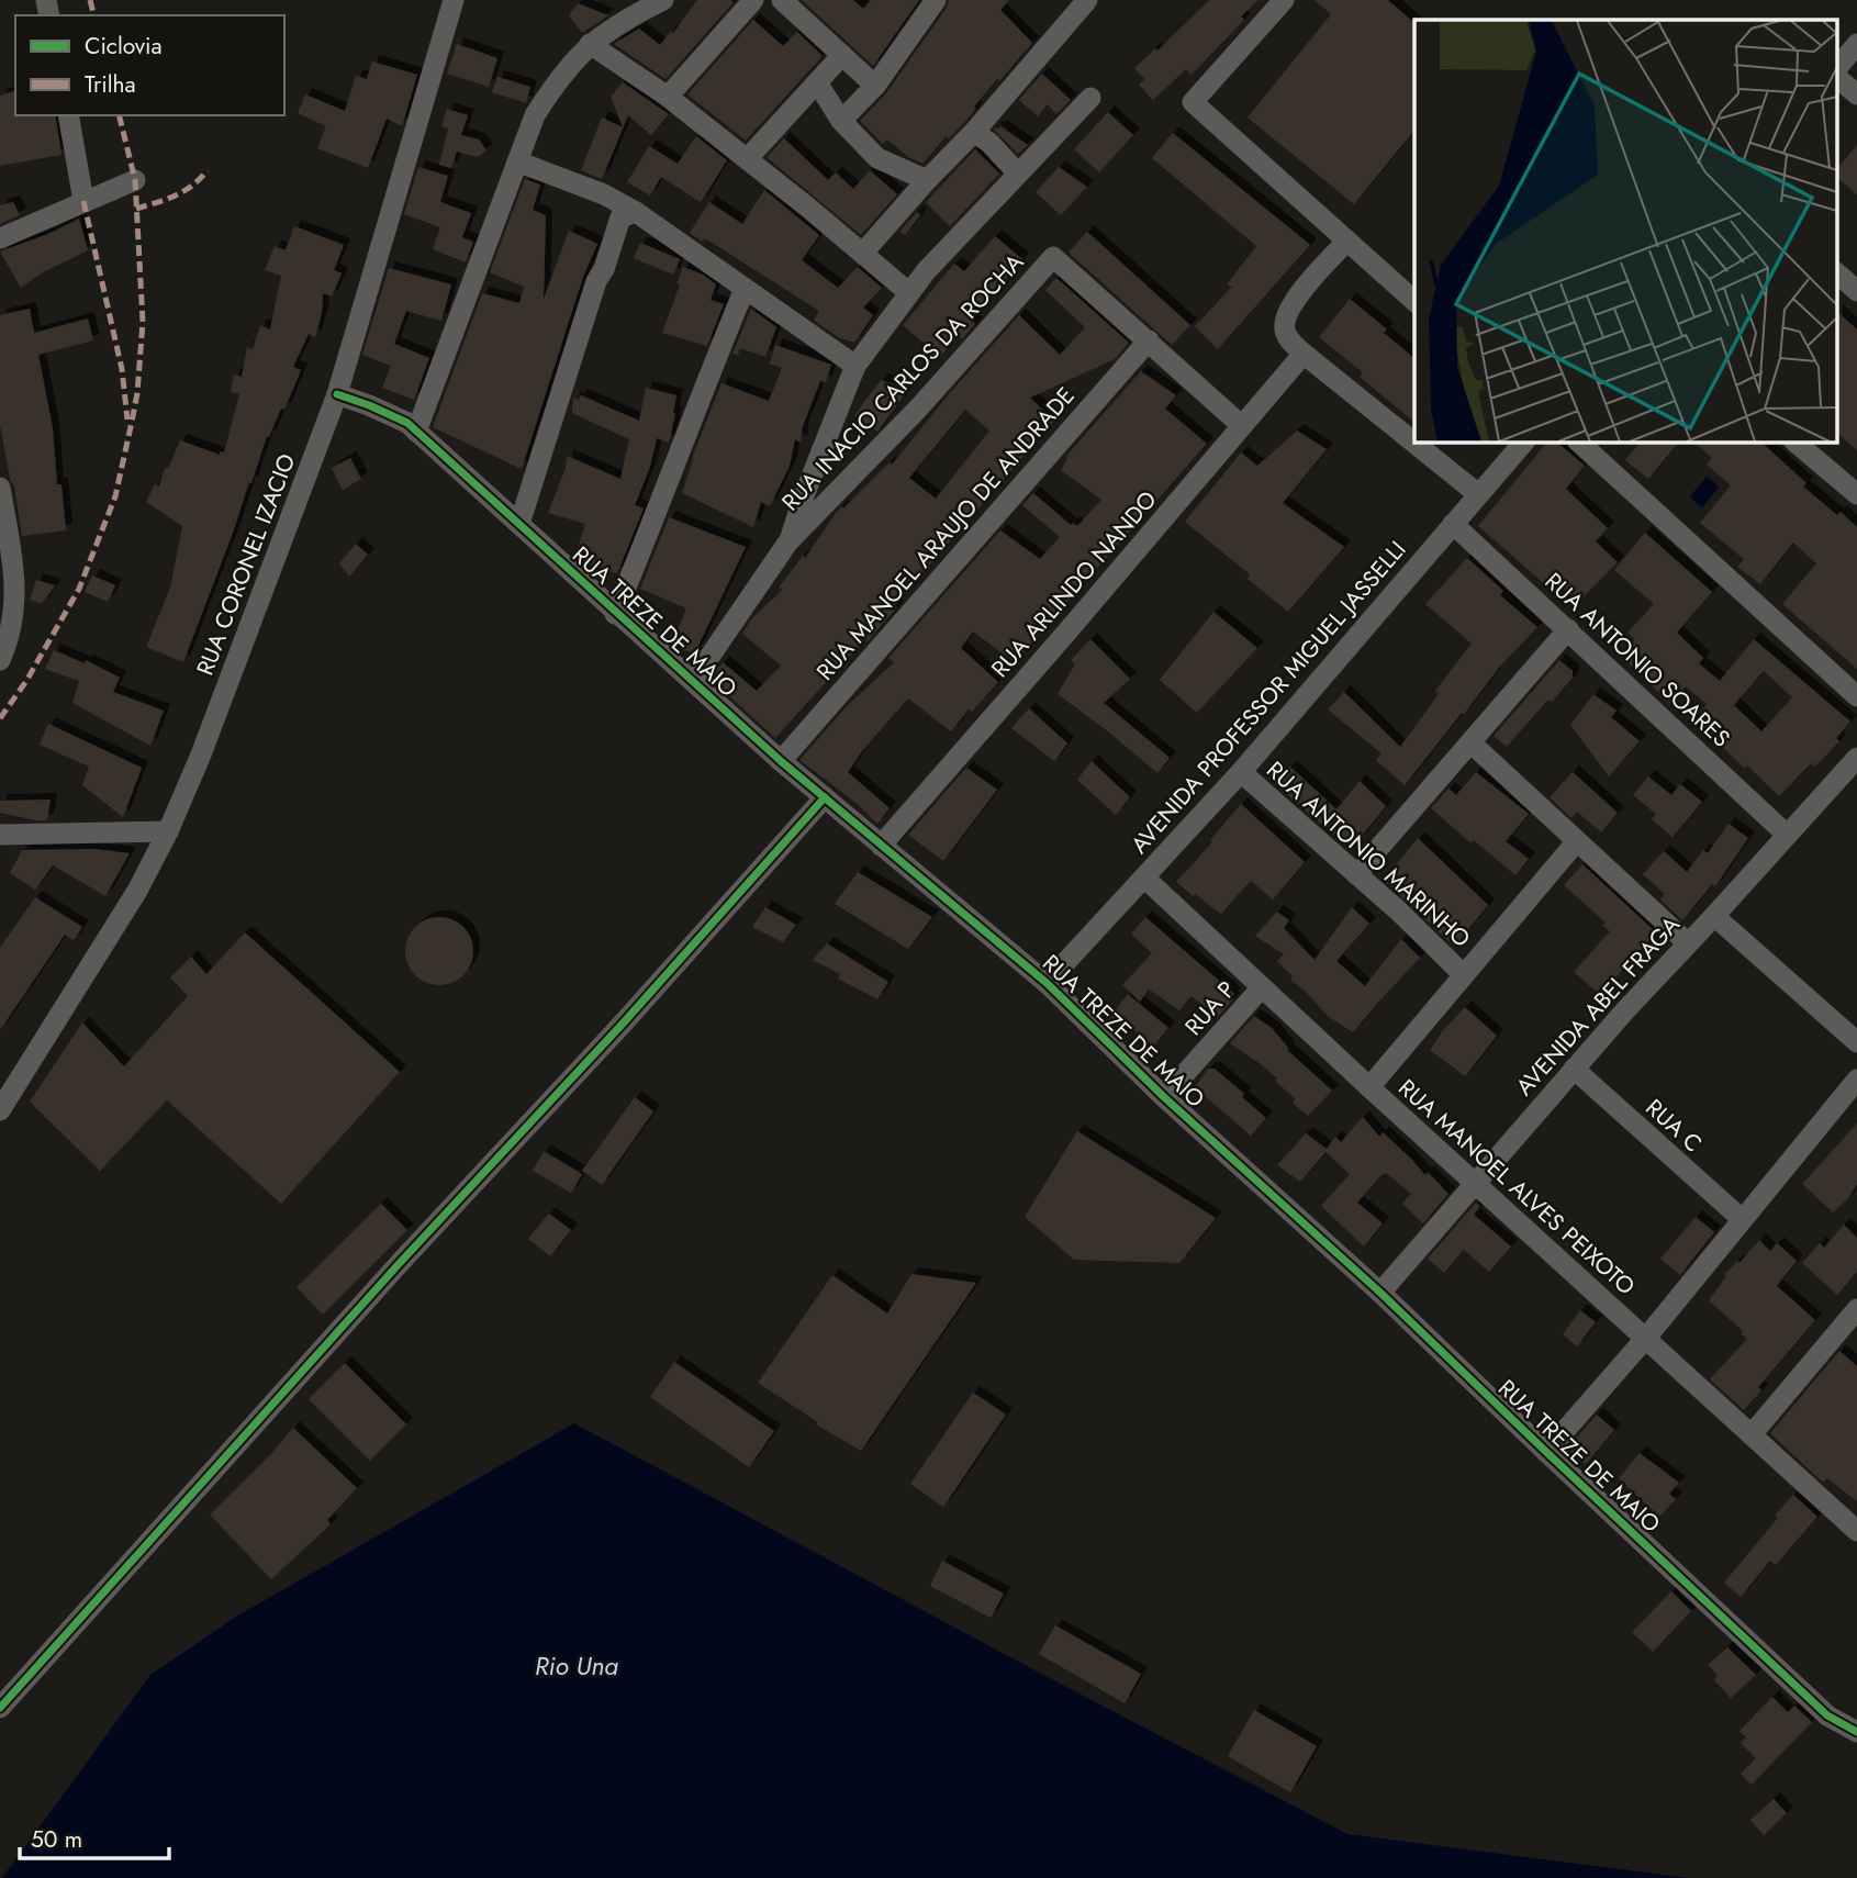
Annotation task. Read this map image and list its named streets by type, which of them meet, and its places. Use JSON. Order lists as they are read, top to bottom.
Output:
{
  "streets": {
    "street": [
      "RUA INACIO CARLOS DA ROCHA",
      "RUA MANOEL ARAUJO DE ANDRADE",
      "RUA CORONEL IZACIO",
      "RUA ARLINDO NANDO",
      "RUA TREZE DE MAIO",
      "RUA ANTONIO SOARES",
      "AVENIDA PROFESSOR MIGUEL JASSELLI",
      "RUA ANTONIO MARINHO",
      "AVENIDA ABEL FRAGA",
      "RUA P",
      "RUA C",
      "RUA MANOEL ALVES PEIXOTO"
    ]
  },
  "crossings": [
    ["RUA INACIO CARLOS DA ROCHA", "RUA MANOEL ARAUJO DE ANDRADE"],
    ["RUA INACIO CARLOS DA ROCHA", "RUA TREZE DE MAIO"],
    ["RUA MANOEL ARAUJO DE ANDRADE", "RUA TREZE DE MAIO"],
    ["RUA CORONEL IZACIO", "RUA TREZE DE MAIO"],
    ["RUA ARLINDO NANDO", "RUA TREZE DE MAIO"],
    ["RUA TREZE DE MAIO", "AVENIDA PROFESSOR MIGUEL JASSELLI"],
    ["RUA TREZE DE MAIO", "AVENIDA ABEL FRAGA"],
    ["RUA TREZE DE MAIO", "RUA P"],
    ["RUA ANTONIO SOARES", "AVENIDA PROFESSOR MIGUEL JASSELLI"],
    ["RUA ANTONIO SOARES", "AVENIDA ABEL FRAGA"],
    ["AVENIDA PROFESSOR MIGUEL JASSELLI", "RUA ANTONIO MARINHO"],
    ["AVENIDA PROFESSOR MIGUEL JASSELLI", "RUA MANOEL ALVES PEIXOTO"],
    ["AVENIDA ABEL FRAGA", "RUA C"],
    ["AVENIDA ABEL FRAGA", "RUA MANOEL ALVES PEIXOTO"],
    ["RUA P", "RUA MANOEL ALVES PEIXOTO"]
  ],
  "water": ["Rio Una"],
  "legend": ["Ciclovia", "Trilha"],
  "scale_bar": "50 m"
}
